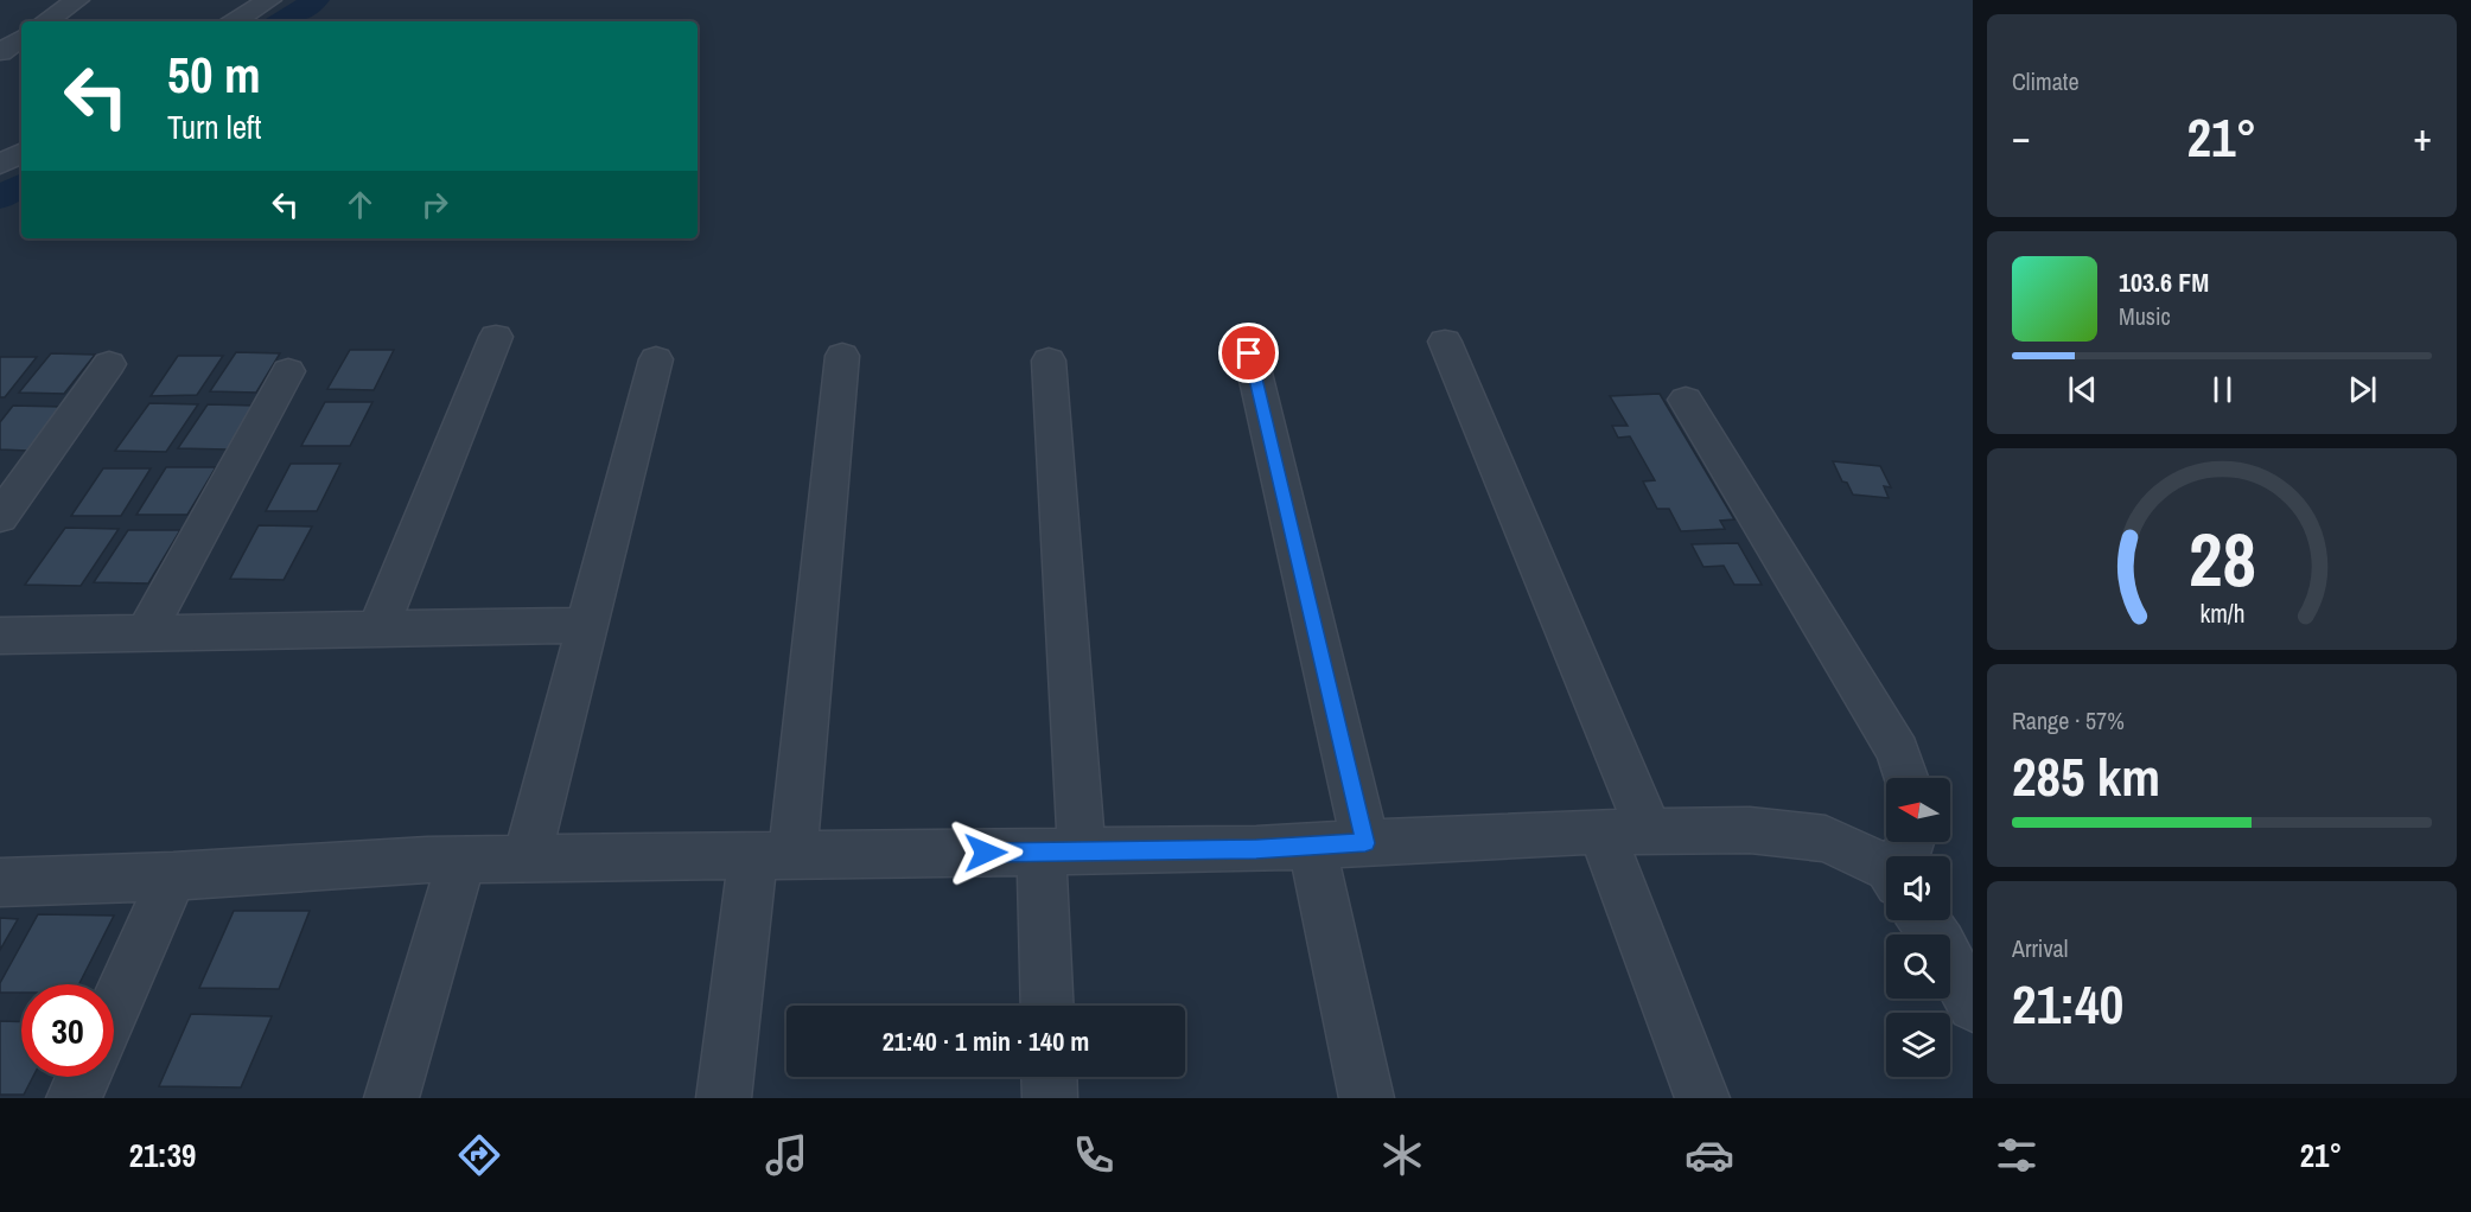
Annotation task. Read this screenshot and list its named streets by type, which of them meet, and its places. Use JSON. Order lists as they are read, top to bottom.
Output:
{
  "north": "left",
  "page": {
    "tile": [
      "Climate",
      ["Range · 57%", "285 km"],
      ["Arrival", "21:40"]
    ],
    "turn": ["50 m", "Turn left"],
    "heat": ["−", "21°", "+"],
    "song": ["103.6 FM", "Music"],
    "limit": "30",
    "trip": "21:40 · 1 min · 140 m",
    "tabs": ["21:39", "21°"],
    "gauge": ["28", "km/h"]
  }
}
